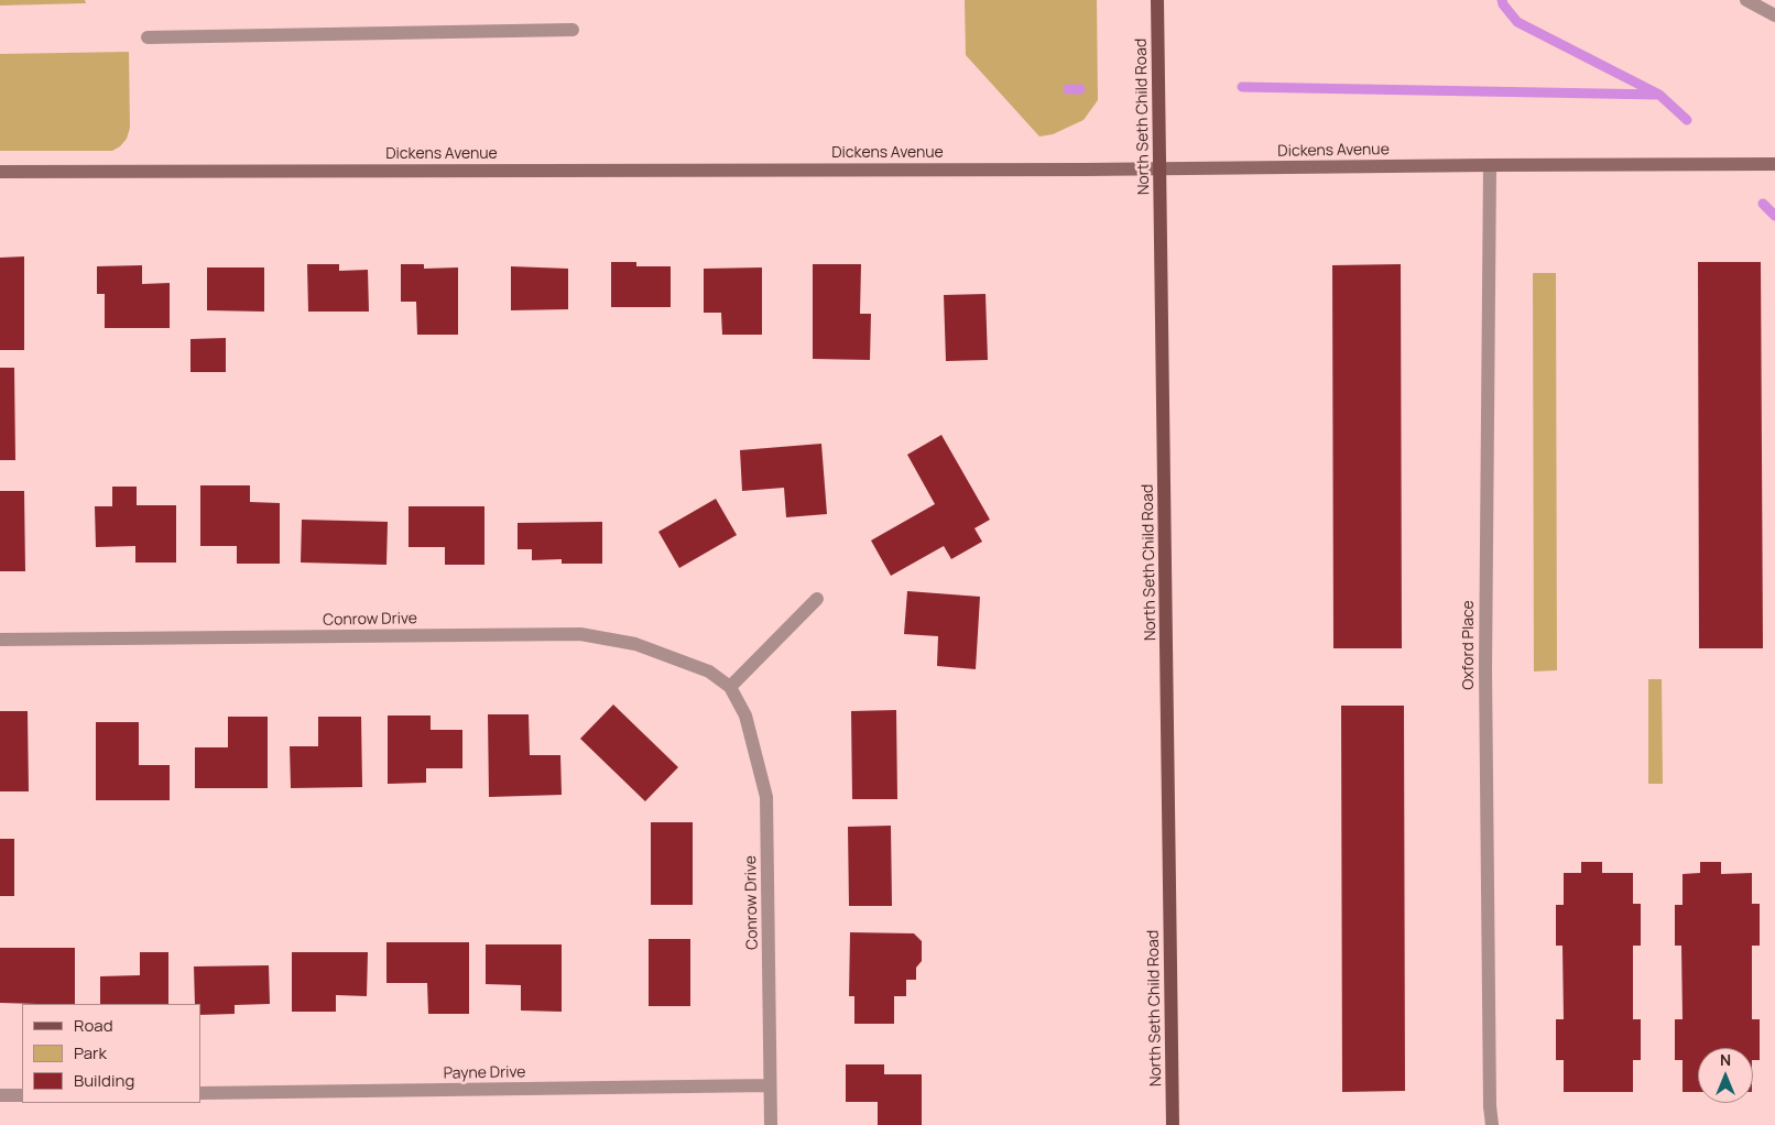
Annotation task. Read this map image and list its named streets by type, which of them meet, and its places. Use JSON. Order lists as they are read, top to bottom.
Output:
{
  "streets": {
    "main road": ["North Seth Child Road"],
    "street": [
      "Dickens Avenue",
      "Conrow Drive",
      "Oxford Place",
      "Payne Drive"
    ]
  },
  "crossings": [
    ["North Seth Child Road", "Dickens Avenue"],
    ["Dickens Avenue", "Oxford Place"],
    ["Conrow Drive", "Payne Drive"]
  ],
  "legend": ["Road", "Park", "Building"],
  "north": "top"
}
